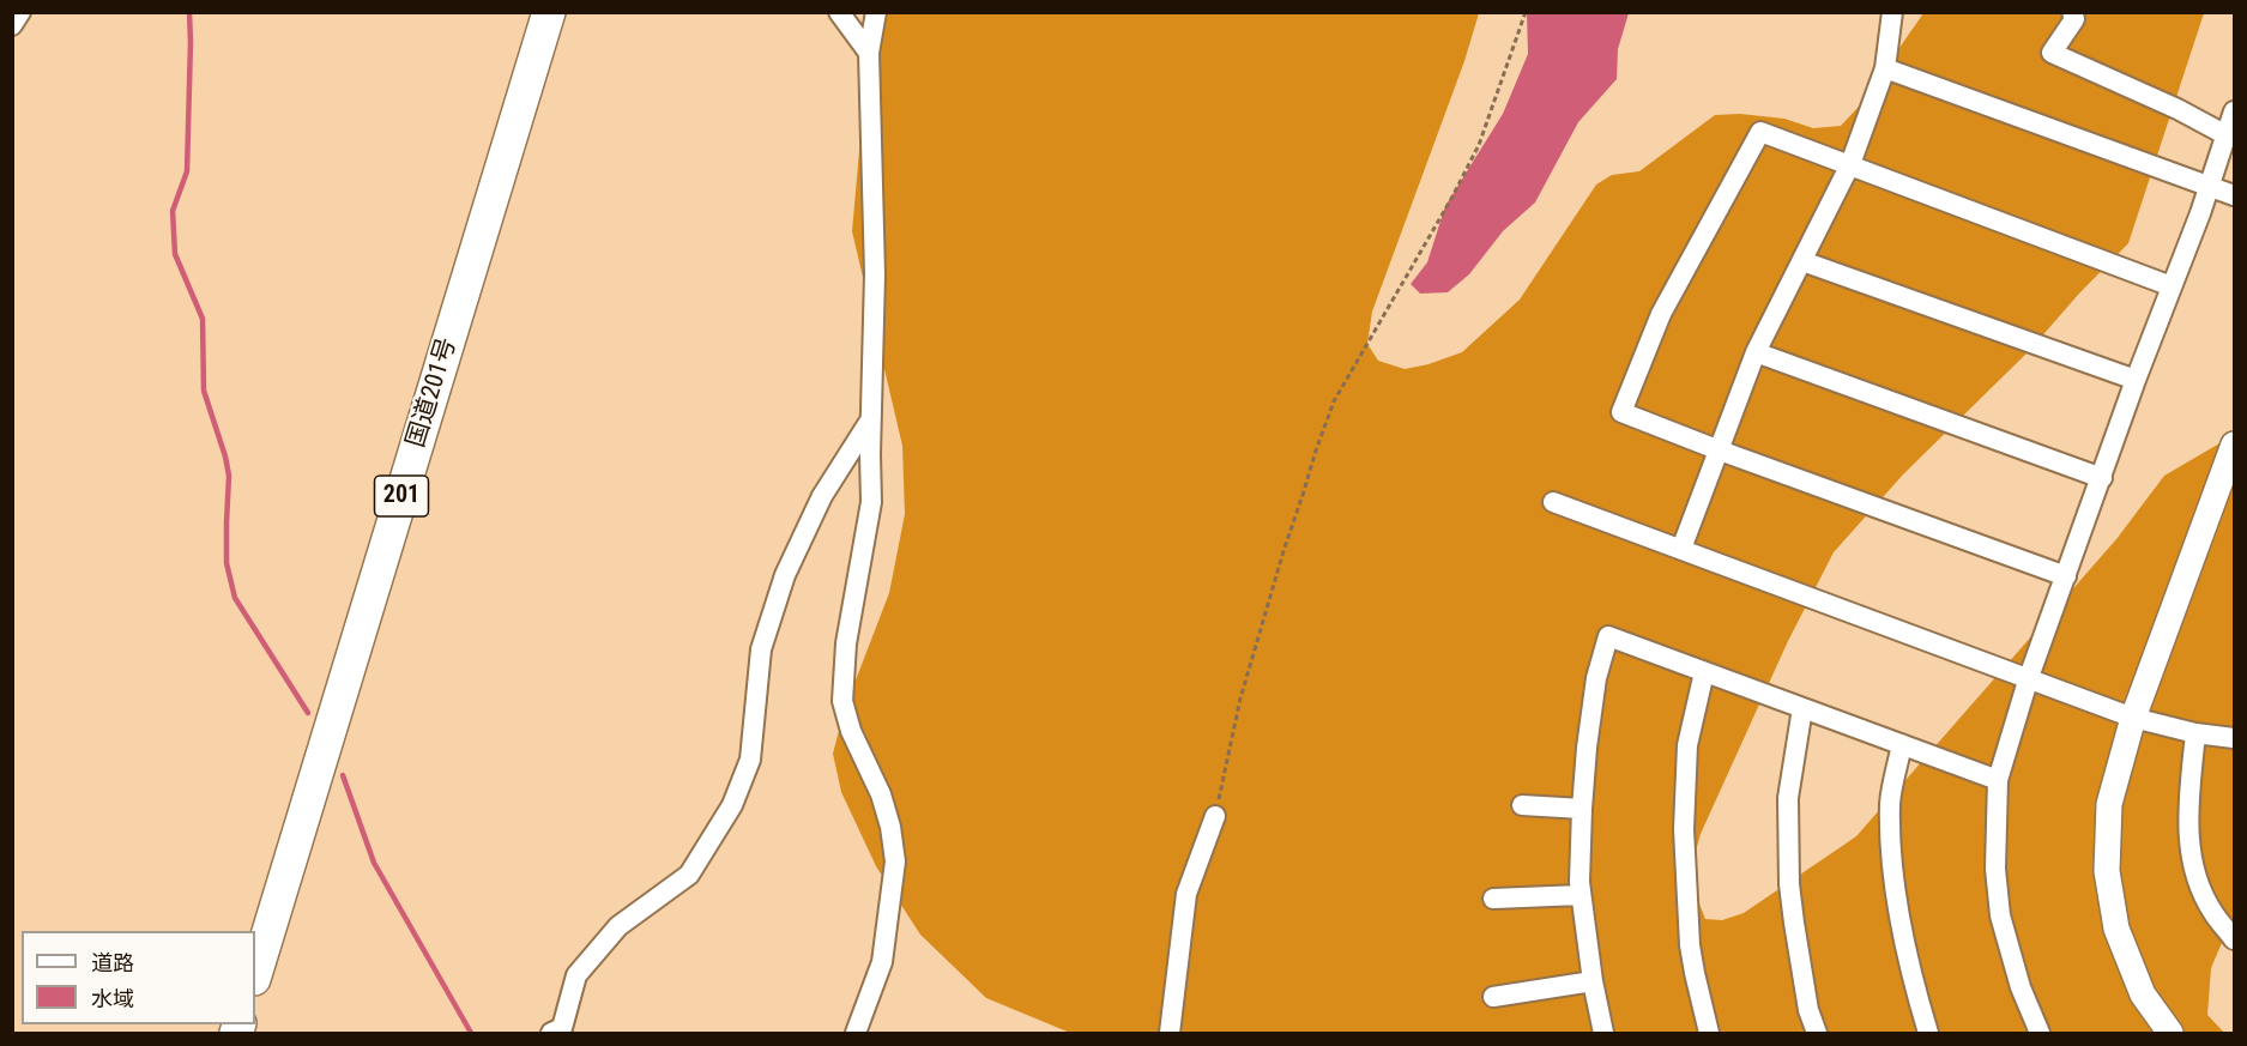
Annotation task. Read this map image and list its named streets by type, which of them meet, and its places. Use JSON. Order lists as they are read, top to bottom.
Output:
{
  "streets": {
    "highway": ["国道201号", "201"]
  },
  "legend": ["道路", "水域"]
}
